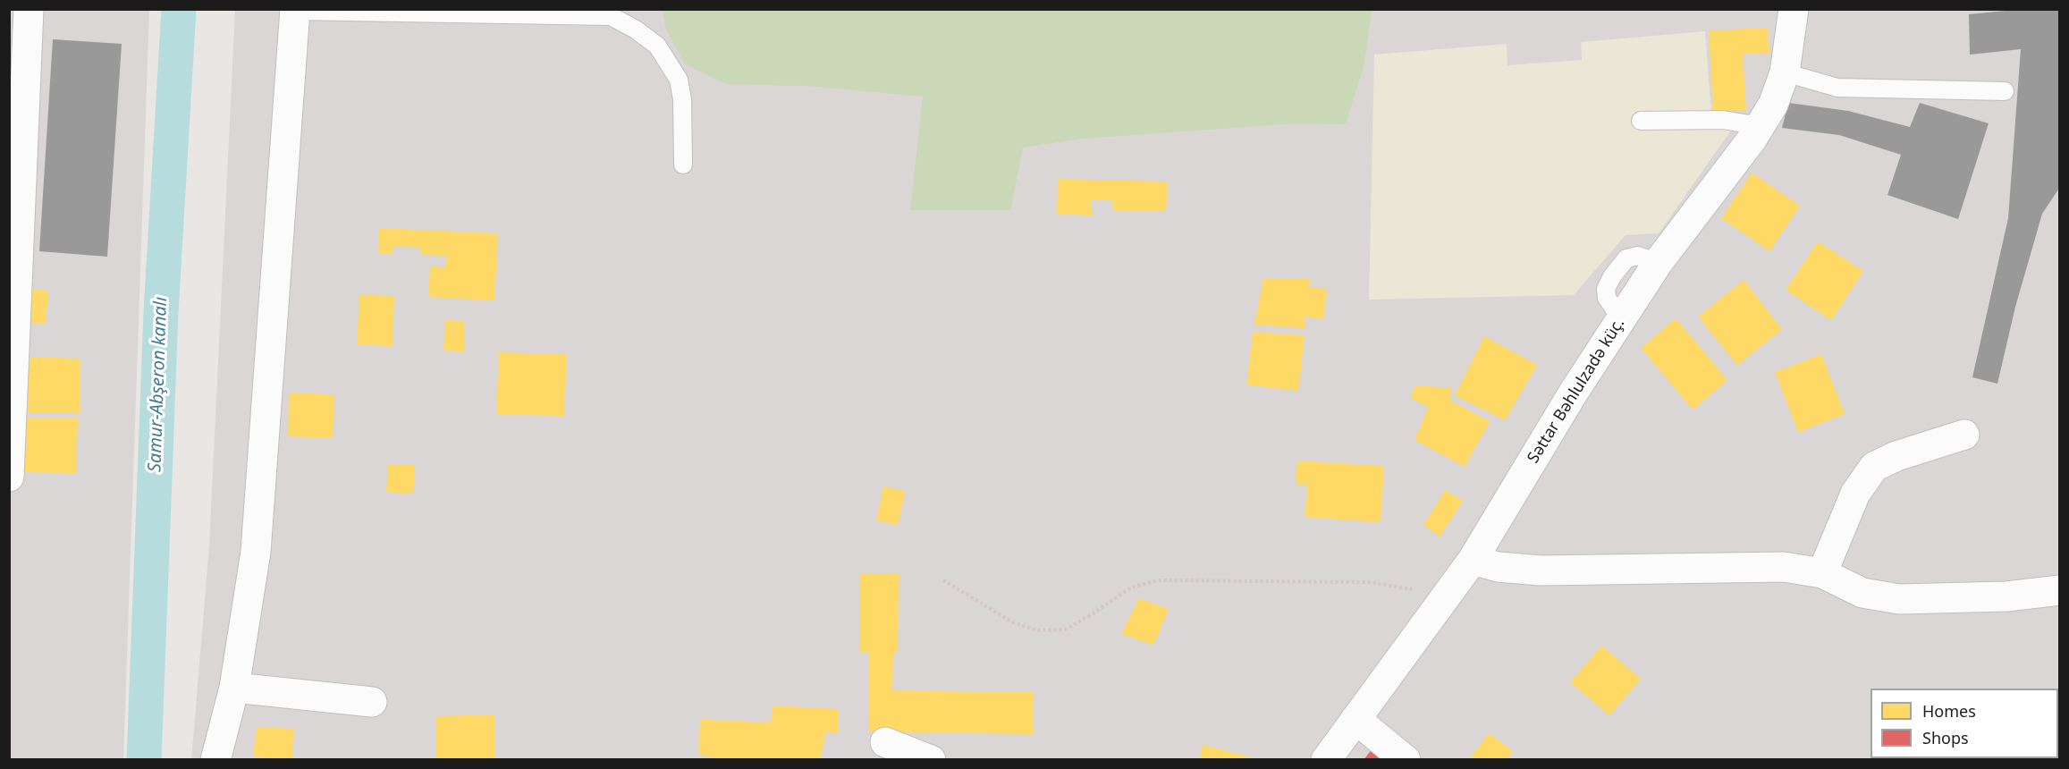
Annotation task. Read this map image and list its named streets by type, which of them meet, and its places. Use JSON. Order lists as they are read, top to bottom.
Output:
{
  "streets": {
    "street": ["Səttar Bəhlulzadə küç."]
  },
  "water": ["Samur-Abşeron kanalı"],
  "legend": ["Homes", "Shops"]
}
